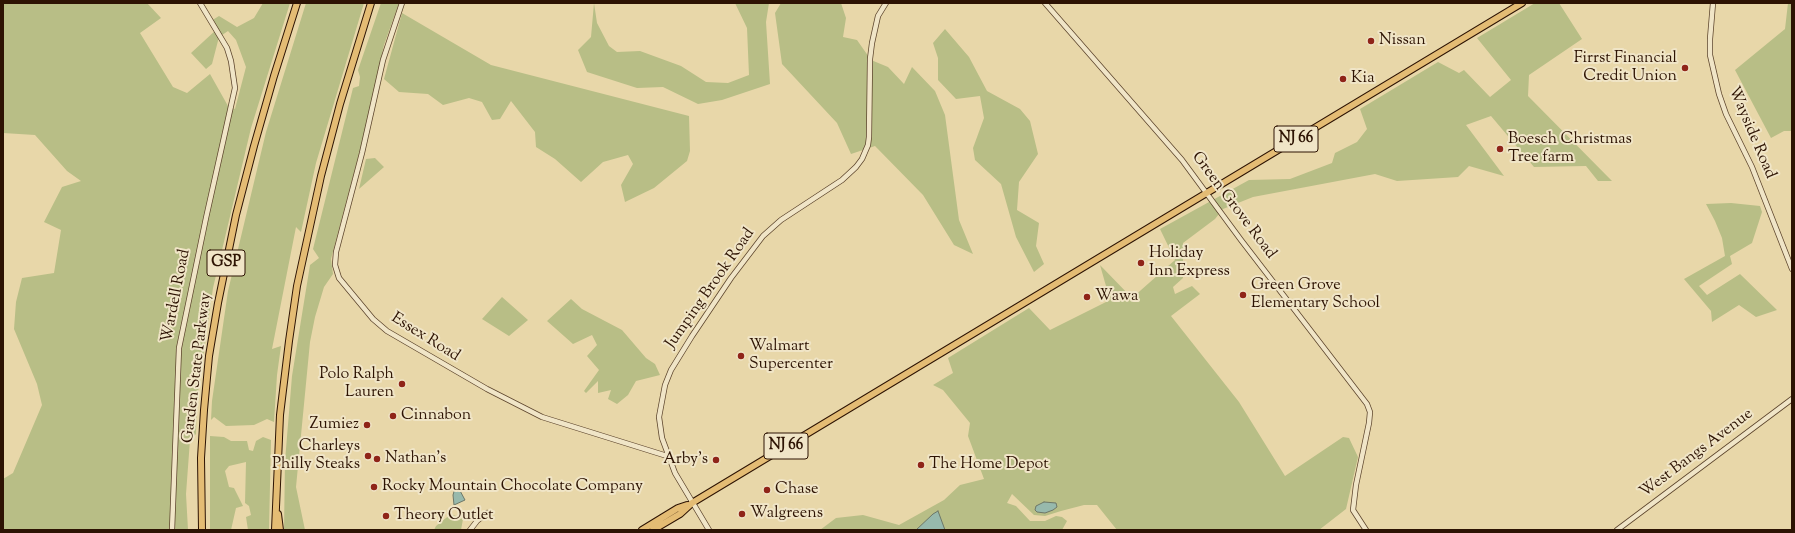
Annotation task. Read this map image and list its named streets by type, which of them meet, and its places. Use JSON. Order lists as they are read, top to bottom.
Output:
{
  "streets": {
    "highway": ["NJ 66", "GSP", "Garden State Parkway"],
    "street": [
      "Wayside Road",
      "Green Grove Road",
      "Jumping Brook Road",
      "Wardell Road",
      "Essex Road",
      "West Bangs Avenue"
    ]
  },
  "crossings": [
    ["NJ 66", "Green Grove Road"],
    ["NJ 66", "Jumping Brook Road"],
    ["Jumping Brook Road", "Essex Road"]
  ],
  "places": [
    "Nissan",
    "Firrst Financial Credit Union",
    "Kia",
    "Boesch Christmas Tree farm",
    "Holiday Inn Express",
    "Green Grove Elementary School",
    "Wawa",
    "Walmart Supercenter",
    "Polo Ralph Lauren",
    "Cinnabon",
    "Zumiez",
    "Charleys Philly Steaks",
    "Nathan's",
    "Arby's",
    "The Home Depot",
    "Rocky Mountain Chocolate Company",
    "Chase",
    "Walgreens",
    "Theory Outlet"
  ]
}
